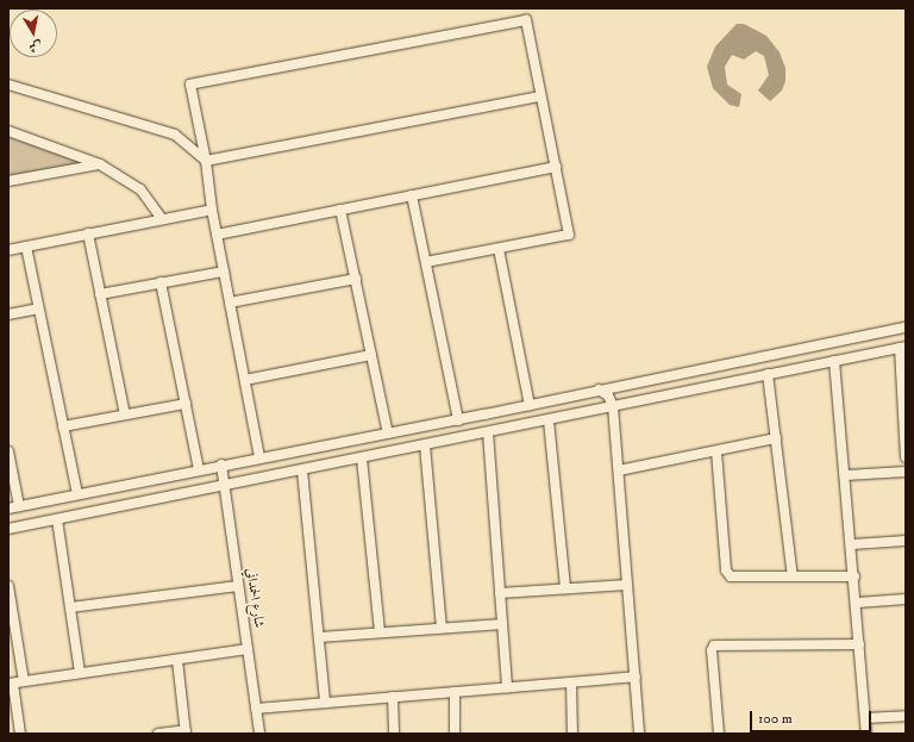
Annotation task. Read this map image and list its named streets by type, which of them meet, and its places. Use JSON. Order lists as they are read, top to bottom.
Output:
{
  "streets": {
    "street": ["شارع الحمداني"]
  },
  "scale_bar": "100 m",
  "north": "bottom"
}
